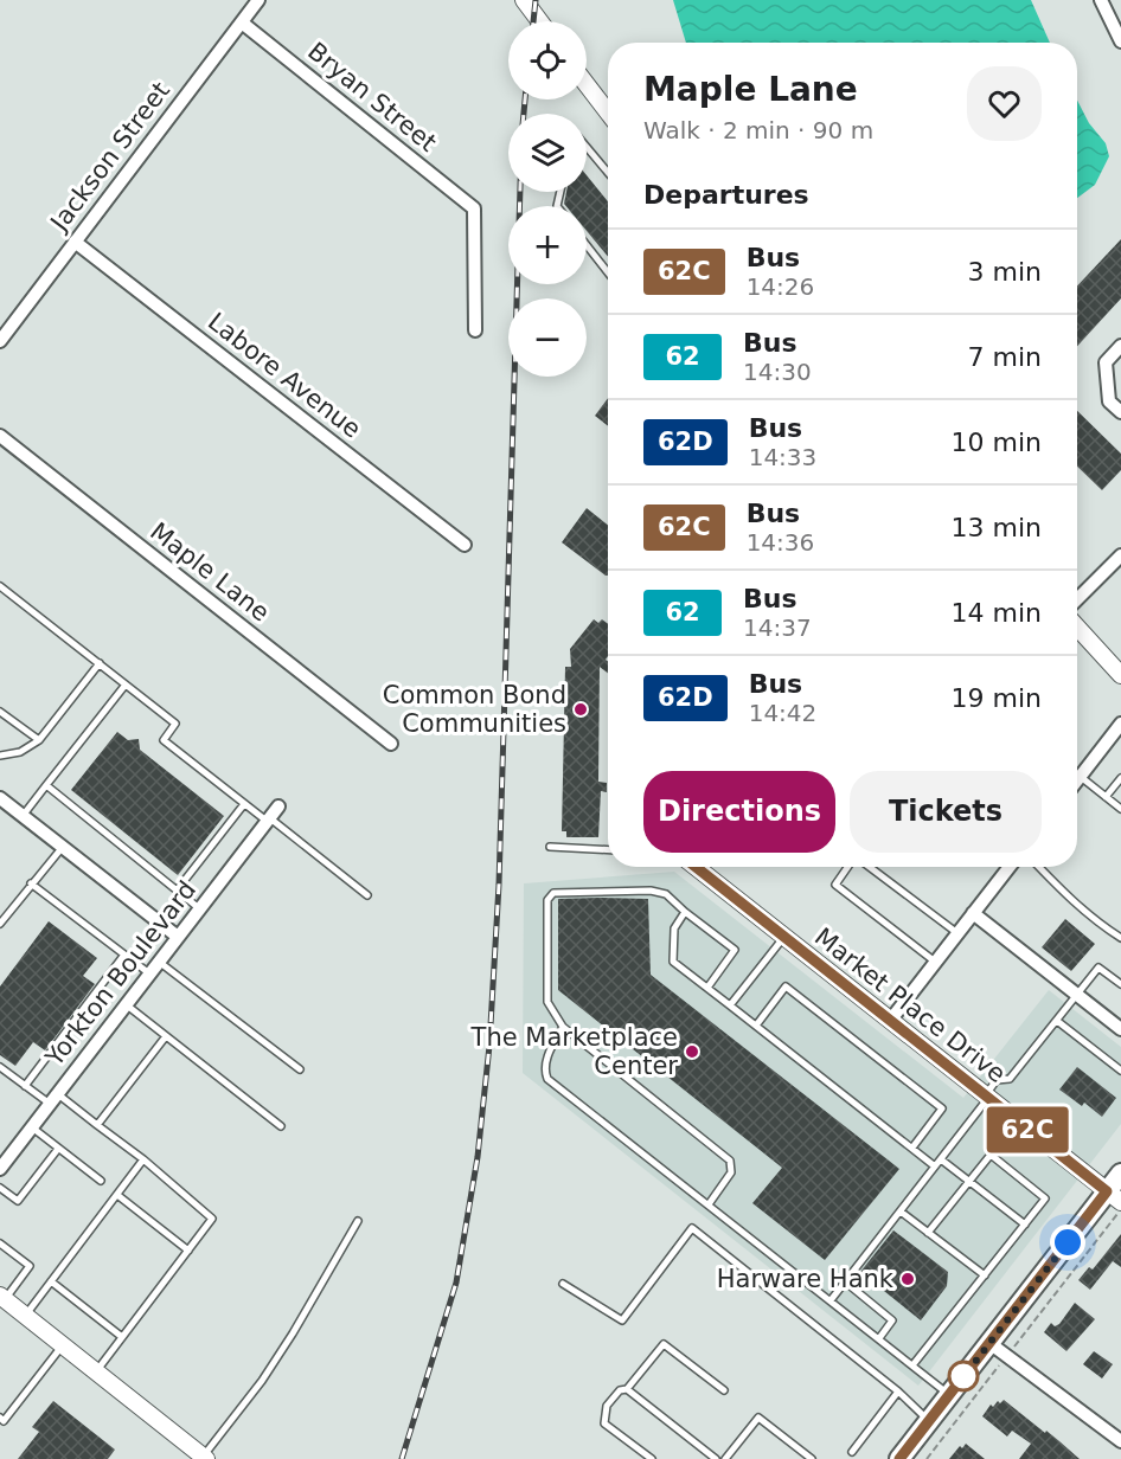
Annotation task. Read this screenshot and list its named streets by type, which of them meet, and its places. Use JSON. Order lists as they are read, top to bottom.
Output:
{
  "streets": {
    "street": [
      "Bryan Street",
      "Jackson Street",
      "Labore Avenue",
      "Maple Lane",
      "Yorkton Boulevard",
      "Market Place Drive"
    ]
  },
  "crossings": [
    ["Bryan Street", "Jackson Street"],
    ["Jackson Street", "Labore Avenue"]
  ],
  "places": ["Common Bond Communities", "The Marketplace Center", "Harware Hank"],
  "lines": ["bus line 62C"],
  "page": {
    "on_map": "62C",
    "map_buttons": ["+", "−"],
    "heading": [
      ["Maple Lane", "Walk · 2 min · 90 m"],
      "Departures"
    ],
    "list": [
      {
        "mark": "62C",
        "name": "Bus",
        "note": "14:26",
        "value": "3 min"
      },
      {
        "mark": "62",
        "name": "Bus",
        "note": "14:30",
        "value": "7 min"
      },
      {
        "mark": "62D",
        "name": "Bus",
        "note": "14:33",
        "value": "10 min"
      },
      {
        "mark": "62C",
        "name": "Bus",
        "note": "14:36",
        "value": "13 min"
      },
      {
        "mark": "62",
        "name": "Bus",
        "note": "14:37",
        "value": "14 min"
      },
      {
        "mark": "62D",
        "name": "Bus",
        "note": "14:42",
        "value": "19 min"
      }
    ],
    "buttons": ["Directions", "Tickets"]
  }
}
